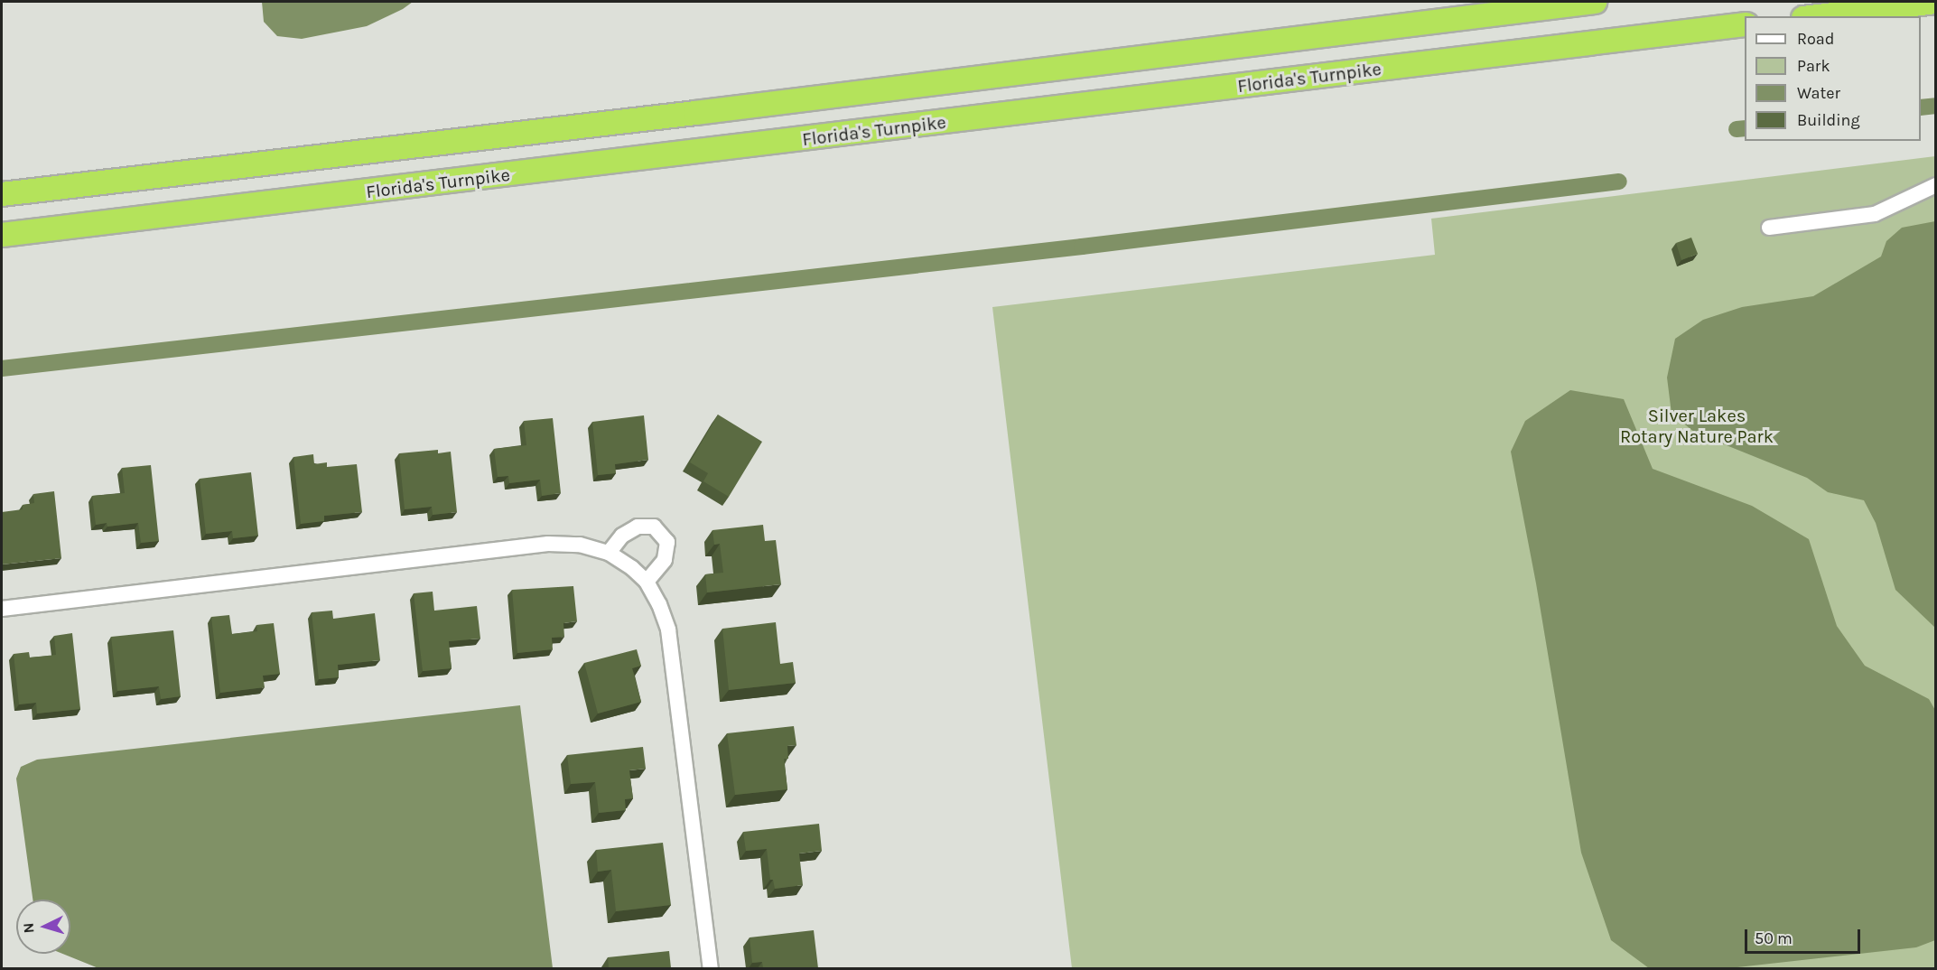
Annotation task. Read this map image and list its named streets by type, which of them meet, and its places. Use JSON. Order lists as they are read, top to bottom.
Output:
{
  "streets": {
    "highway": ["Florida's Turnpike"]
  },
  "parks": ["Silver Lakes Rotary Nature Park"],
  "legend": [
    "Road",
    "Park",
    "Water",
    "Building"
  ],
  "scale_bar": "50 m",
  "north": "left"
}
